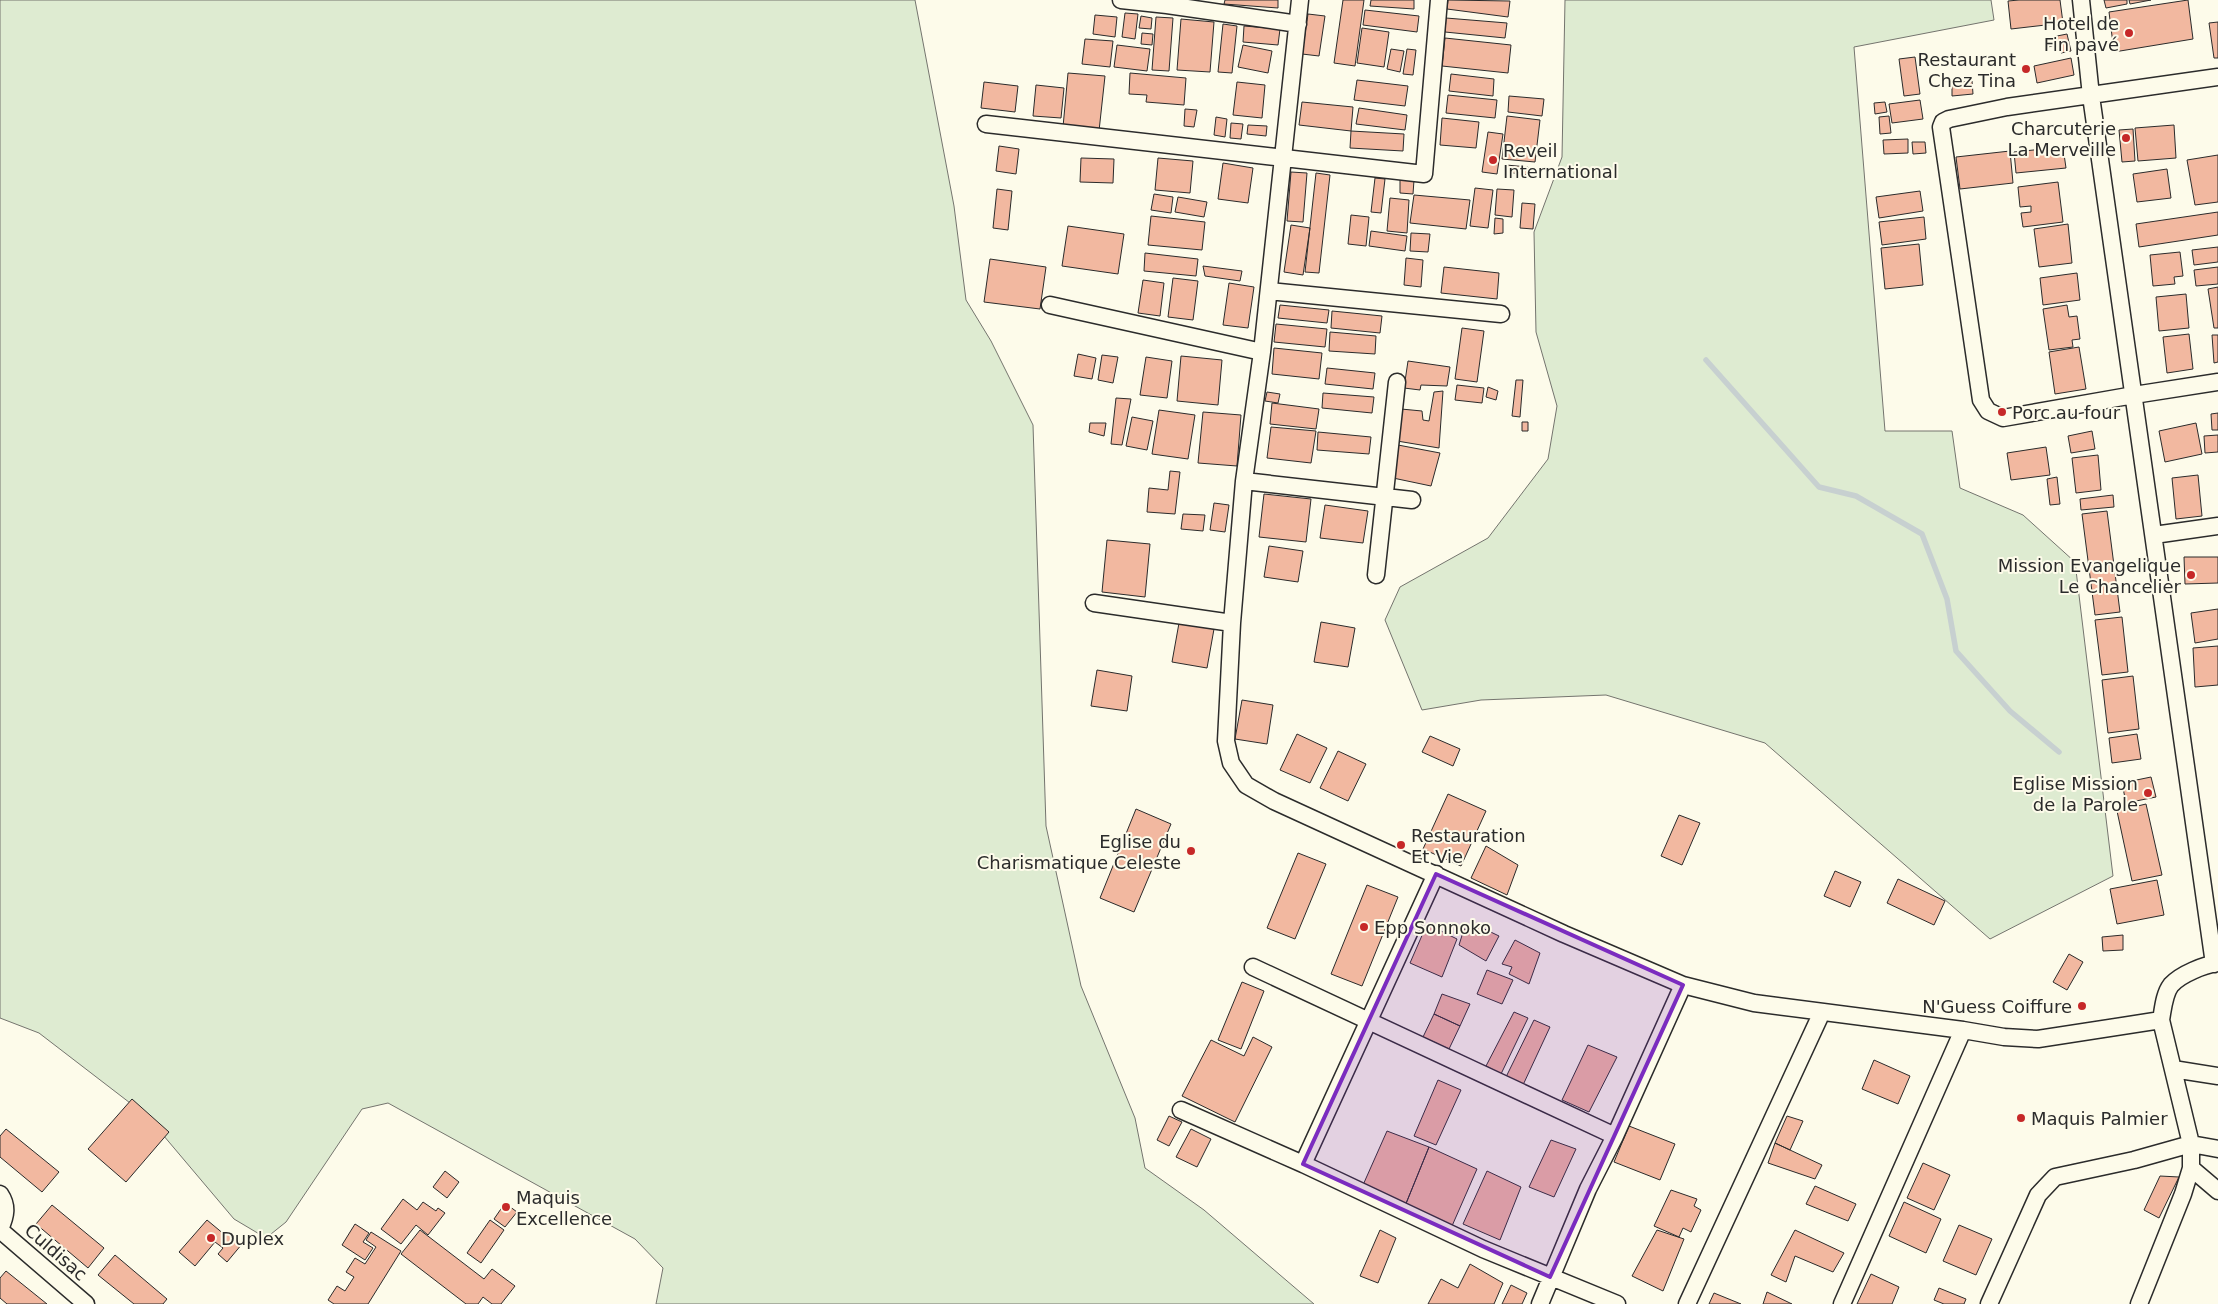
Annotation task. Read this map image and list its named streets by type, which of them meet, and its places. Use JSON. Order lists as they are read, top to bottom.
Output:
{
  "streets": {
    "street": ["Culdisac"]
  },
  "places": [
    "Hotel de Fin pavé",
    "Restaurant Chez Tina",
    "Charcuterie La Merveille",
    "Reveil International",
    "Porc au four",
    "Mission Evangelique Le Chancelier",
    "Eglise Mission de la Parole",
    "Restauration Et Vie",
    "Eglise du Charismatique Celeste",
    "Epp Sonnoko",
    "N'Guess Coiffure",
    "Maquis Palmier",
    "Maquis Excellence",
    "Duplex"
  ]
}
